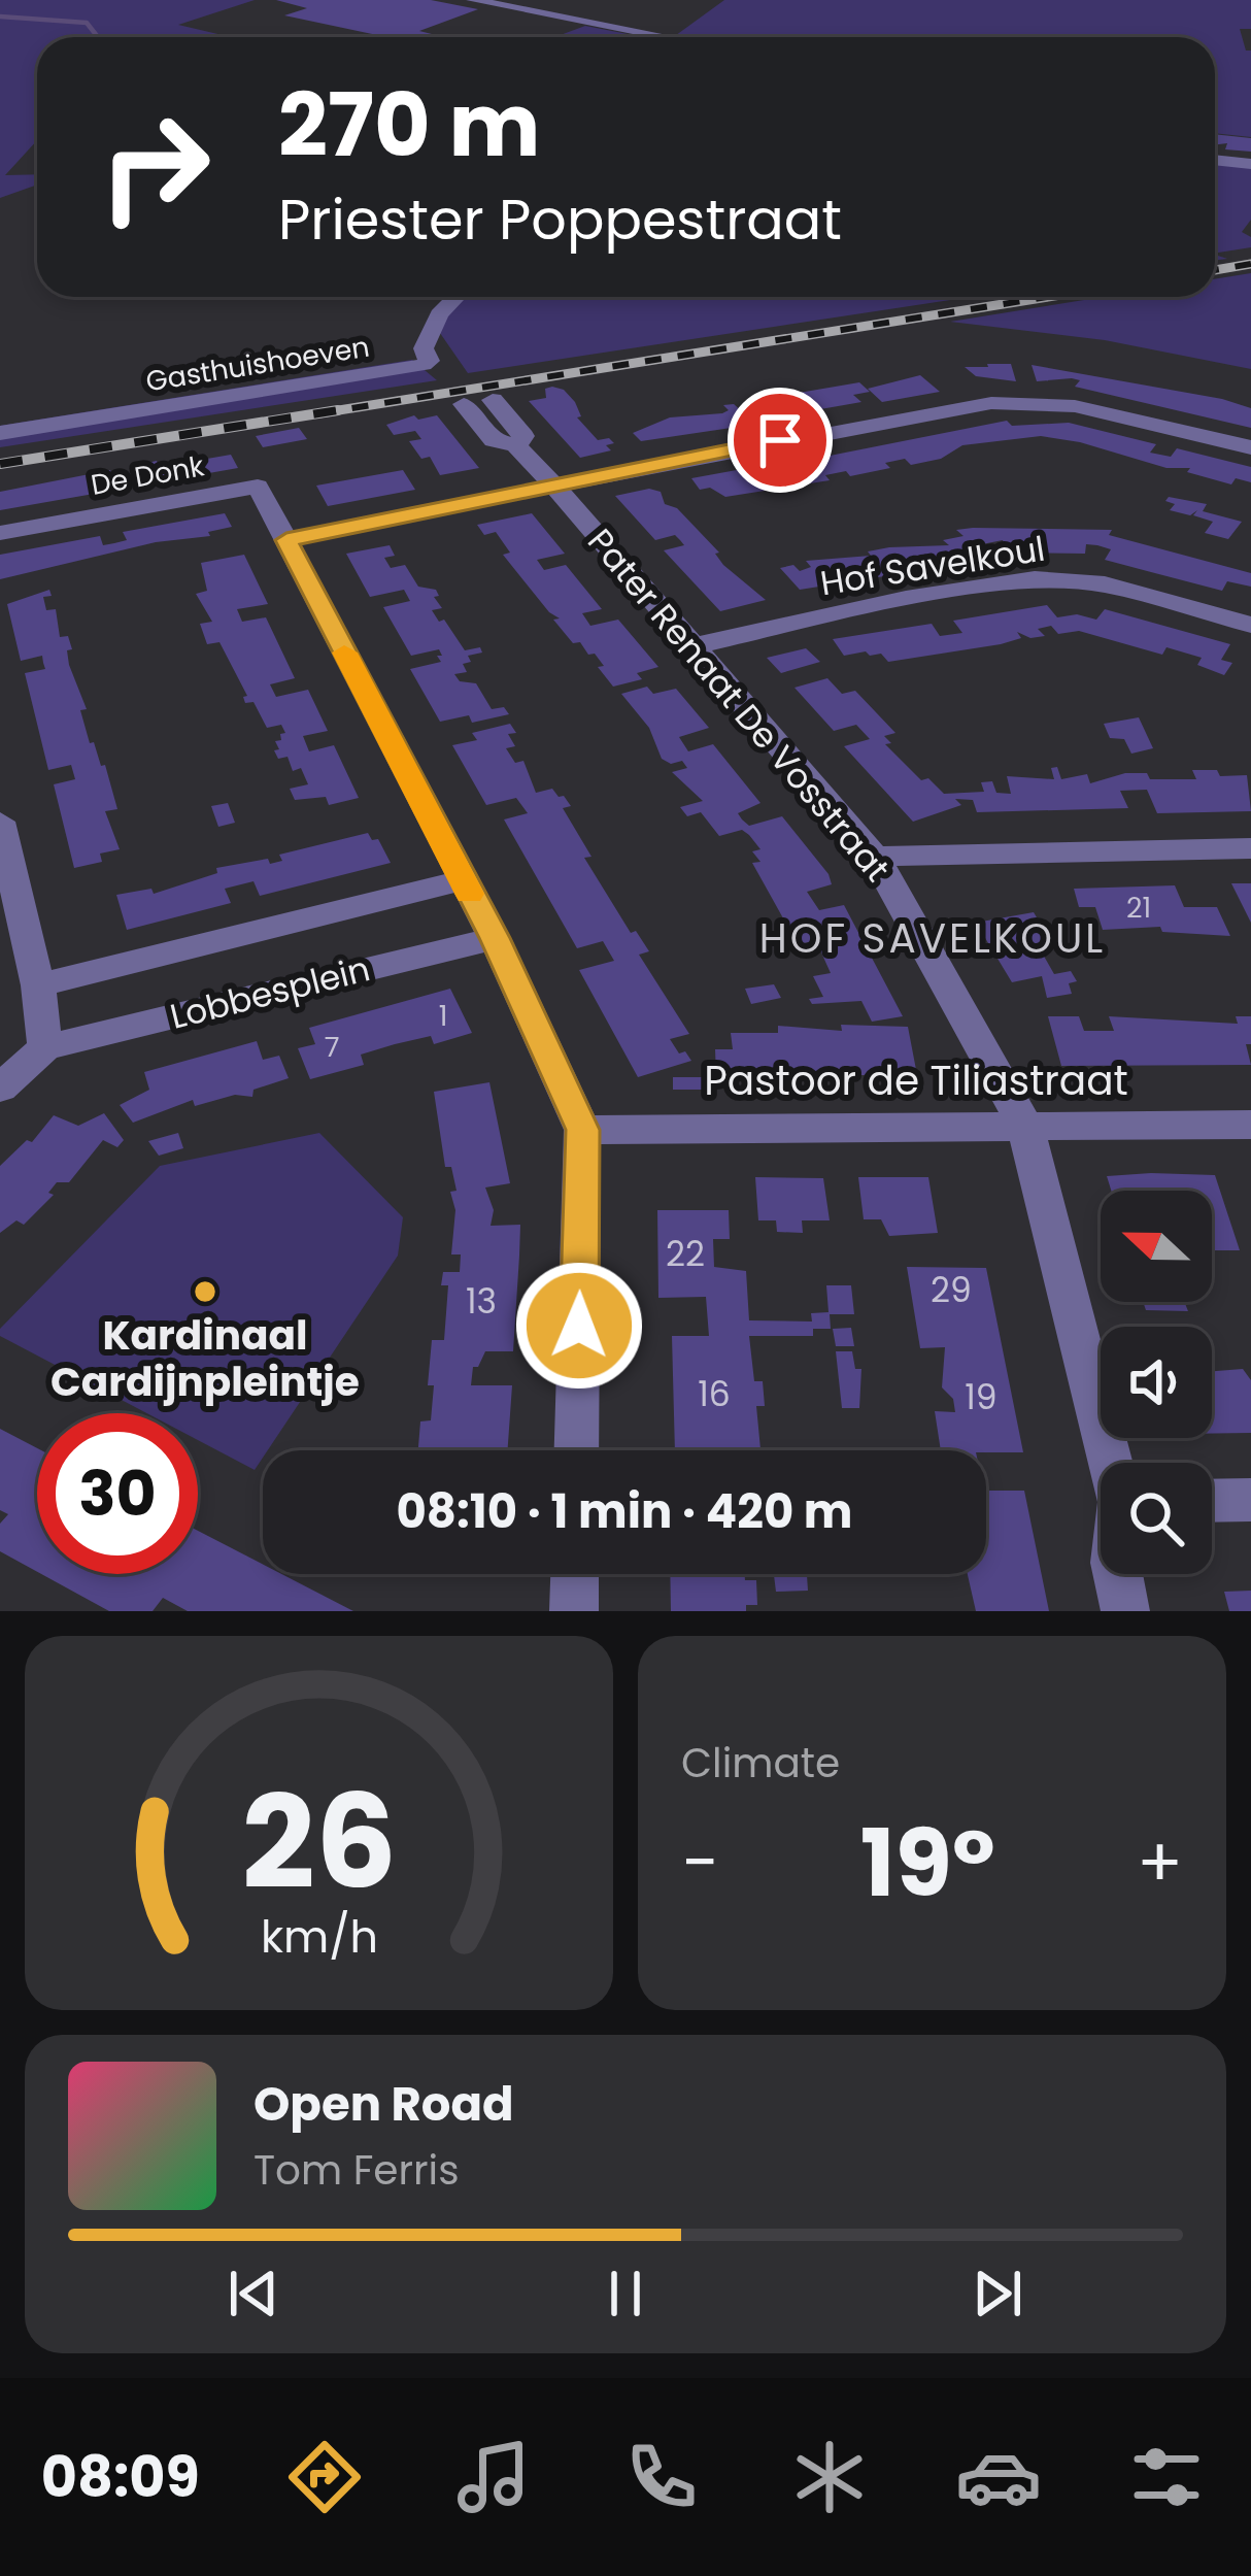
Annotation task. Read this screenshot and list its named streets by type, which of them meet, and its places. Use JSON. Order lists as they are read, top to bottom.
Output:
{
  "streets": {
    "street": [
      "Gasthuishoeven",
      "De Donk",
      "Hof Savelkoul",
      "Pater Renaat De Vosstraat",
      "Lobbesplein",
      "Pastoor de Tiliastraat"
    ]
  },
  "crossings": [
    ["Hof Savelkoul", "Pater Renaat De Vosstraat"],
    ["Pater Renaat De Vosstraat", "Pastoor de Tiliastraat"]
  ],
  "districts": ["HOF SAVELKOUL"],
  "places": ["Kardinaal Cardijnpleintje"],
  "house_numbers": [
    "21",
    "1",
    "7",
    "22",
    "29",
    "13",
    "16",
    "19"
  ],
  "north": "left",
  "page": {
    "turn": ["270 m", "Priester Poppestraat"],
    "limit": "30",
    "trip": "08:10 · 1 min · 420 m",
    "tile": "Climate",
    "heat": ["−", "19°", "+"],
    "song": ["Open Road", "Tom Ferris"],
    "tabs": "08:09",
    "gauge": ["26", "km/h"]
  }
}
